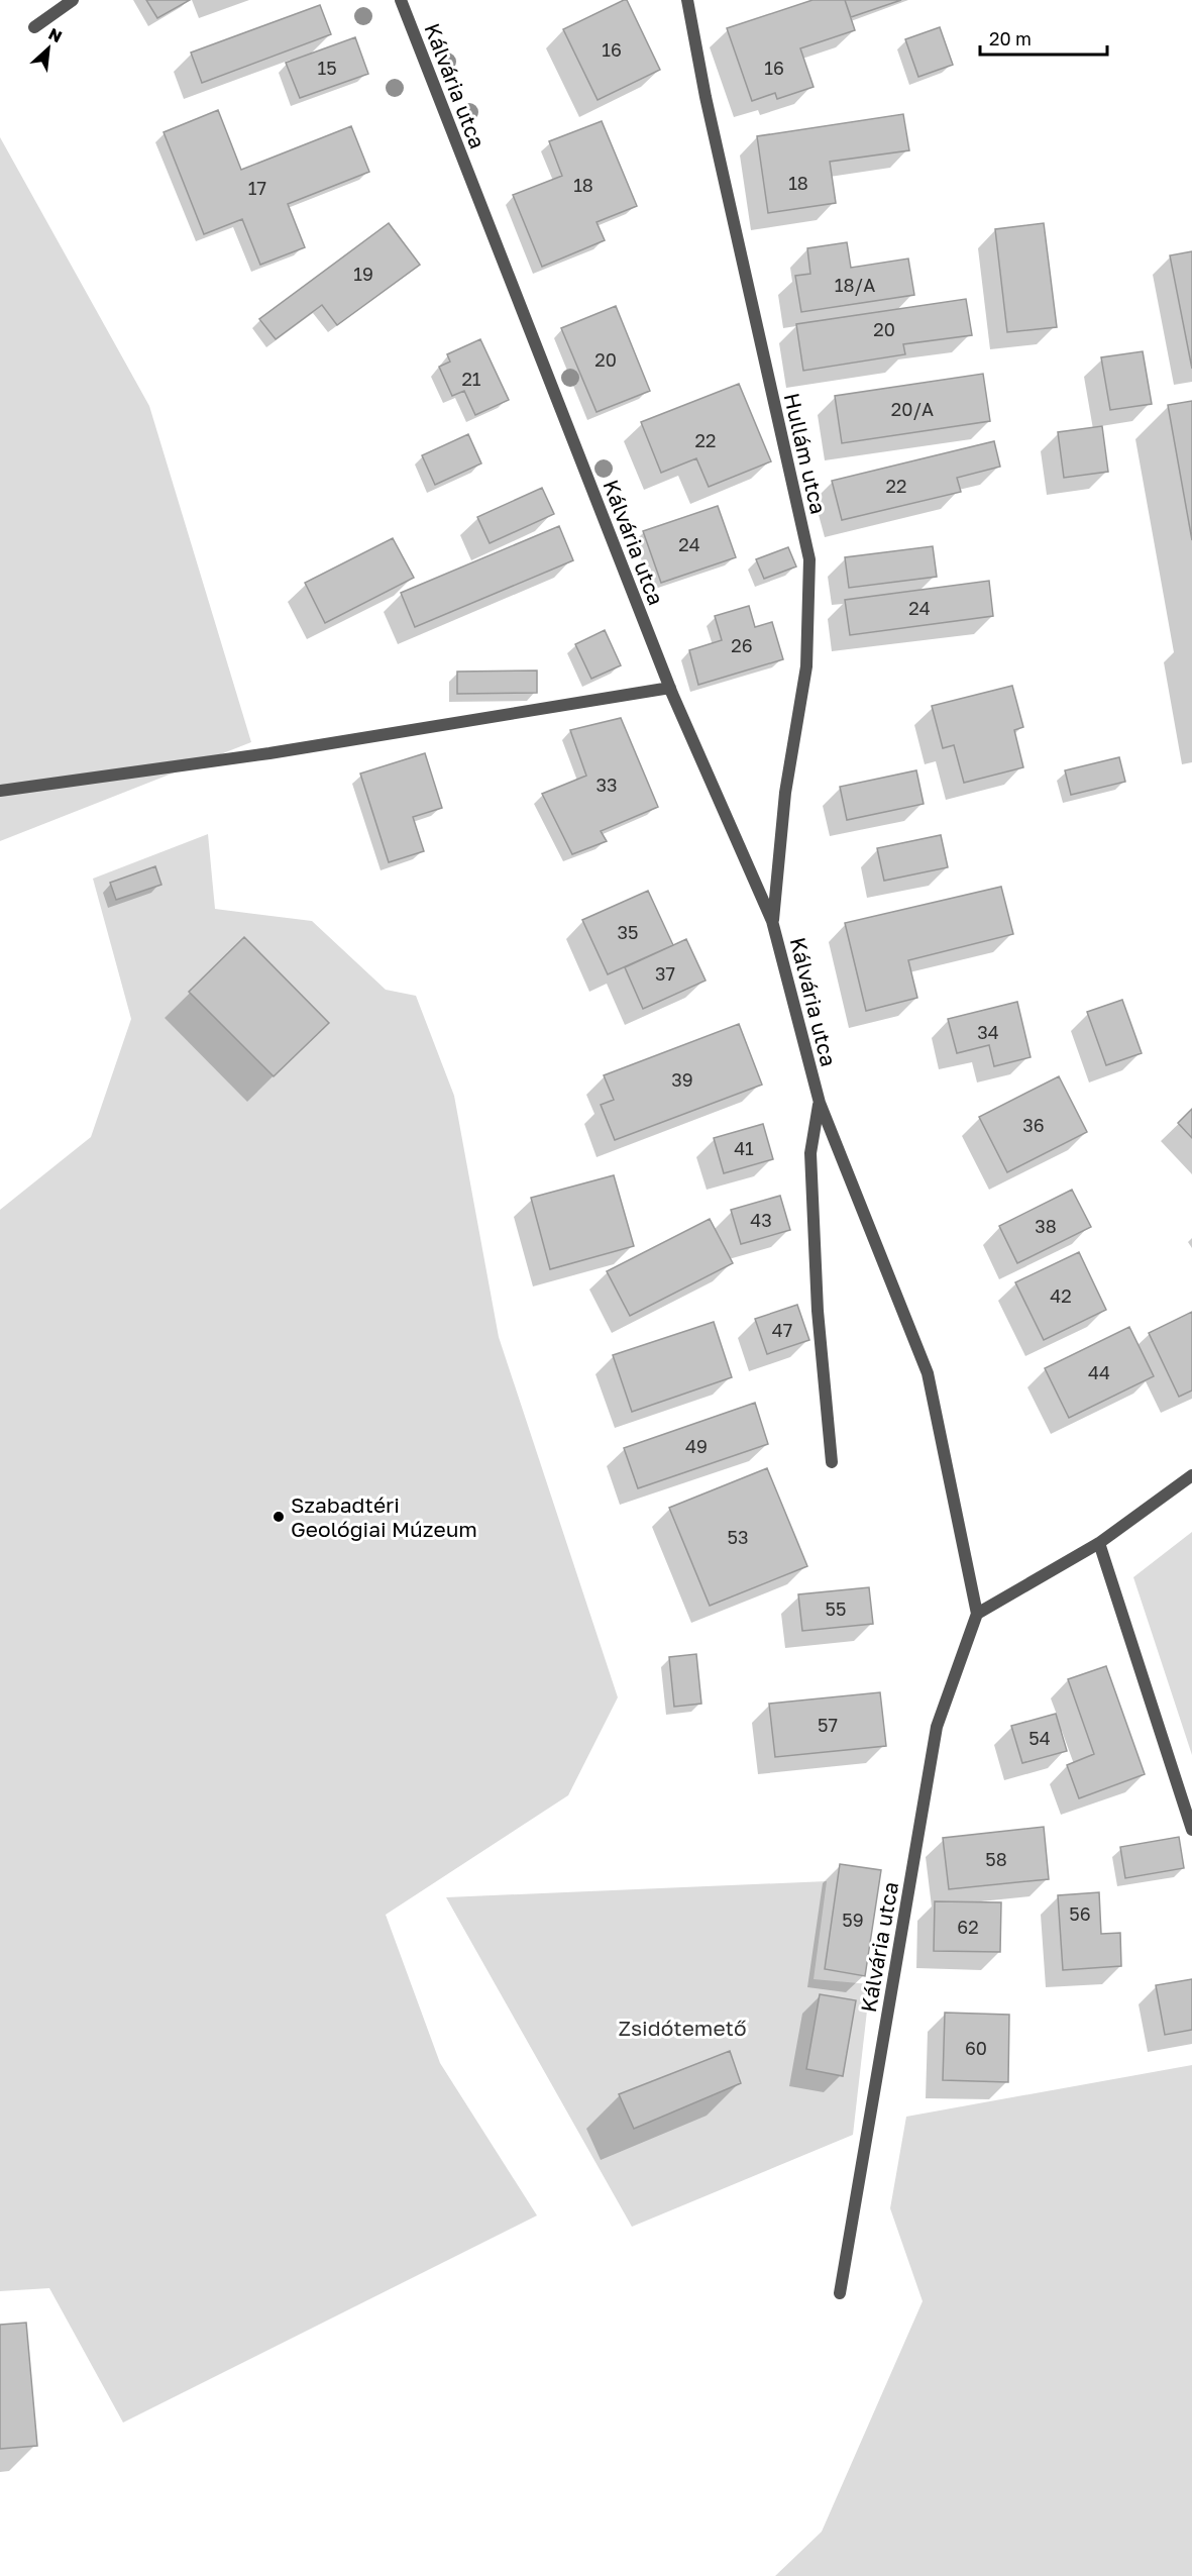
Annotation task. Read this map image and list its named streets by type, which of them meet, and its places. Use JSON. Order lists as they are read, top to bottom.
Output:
{
  "streets": {
    "street": ["Kálvária utca", "Hullám utca"]
  },
  "crossings": [
    ["Kálvária utca", "Hullám utca"]
  ],
  "parks": ["Zsidótemető"],
  "places": ["Szabadtéri Geológiai Múzeum"],
  "house_numbers": [
    "16",
    "15",
    "16",
    "18",
    "18",
    "17",
    "19",
    "18/A",
    "20",
    "20",
    "21",
    "20/A",
    "22",
    "22",
    "24",
    "24",
    "26",
    "33",
    "35",
    "37",
    "34",
    "39",
    "36",
    "41",
    "43",
    "38",
    "42",
    "47",
    "44",
    "49",
    "53",
    "55",
    "57",
    "54",
    "58",
    "56",
    "59",
    "62",
    "60"
  ],
  "scale_bar": "20 m",
  "north": "top right"
}
